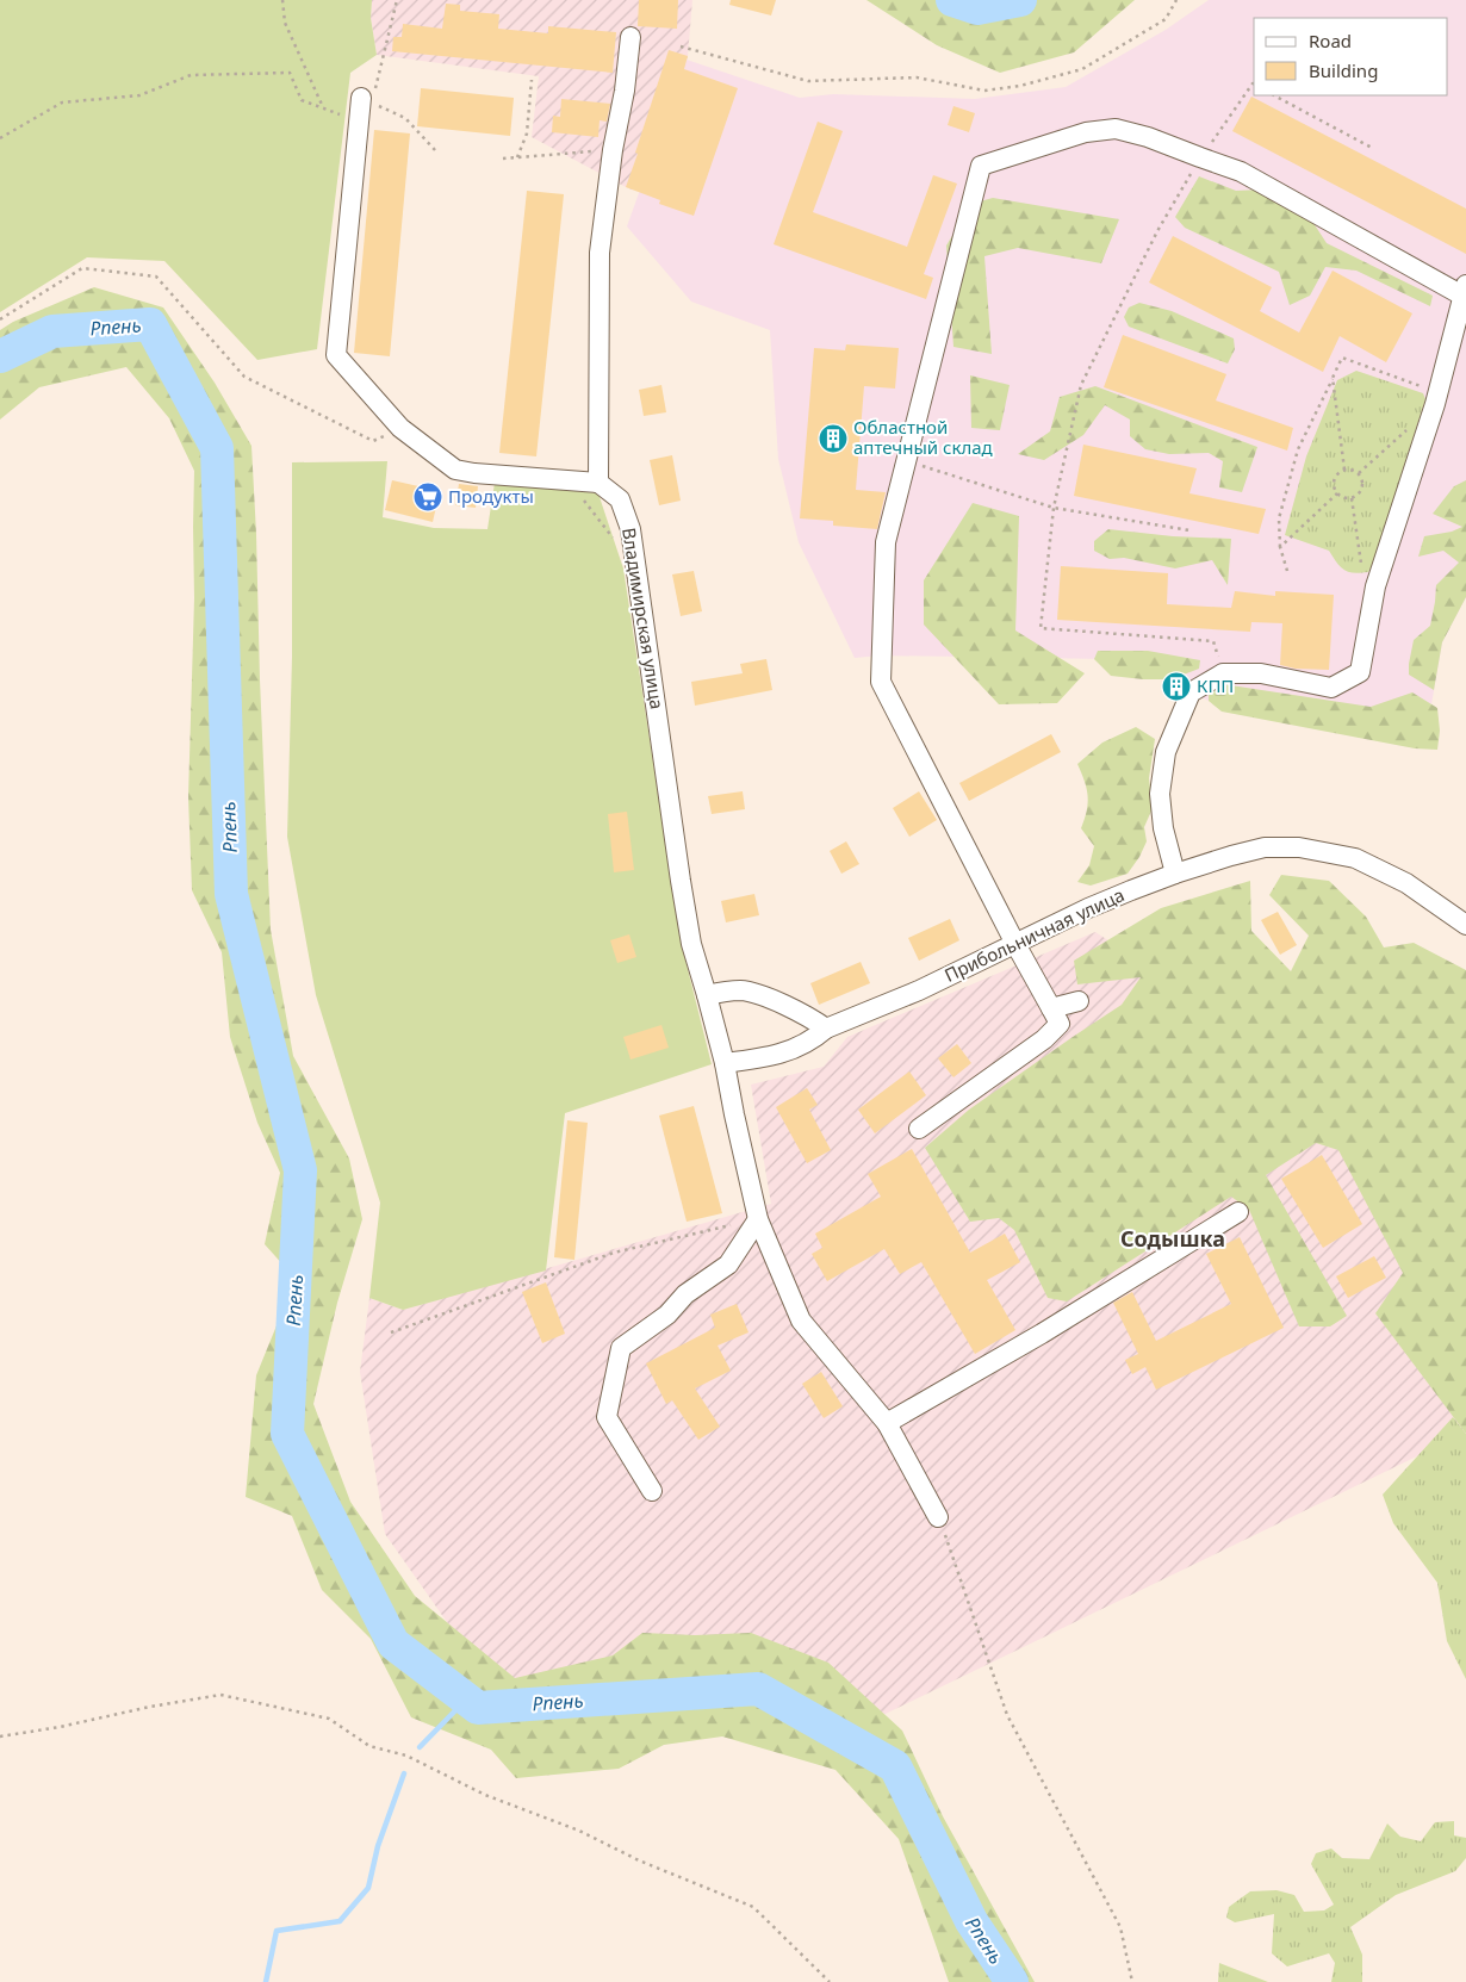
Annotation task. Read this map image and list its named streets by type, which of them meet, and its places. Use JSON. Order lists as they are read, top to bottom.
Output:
{
  "streets": {
    "street": ["Владимирская улица", "Прибольничная улица"]
  },
  "crossings": [
    ["Владимирская улица", "Прибольничная улица"]
  ],
  "districts": ["Содышка"],
  "water": ["Рпень"],
  "places": {
    "building": ["Областной аптечный склад", "КПП"],
    "supermarket": ["Продукты"]
  },
  "legend": ["Road", "Building"]
}
